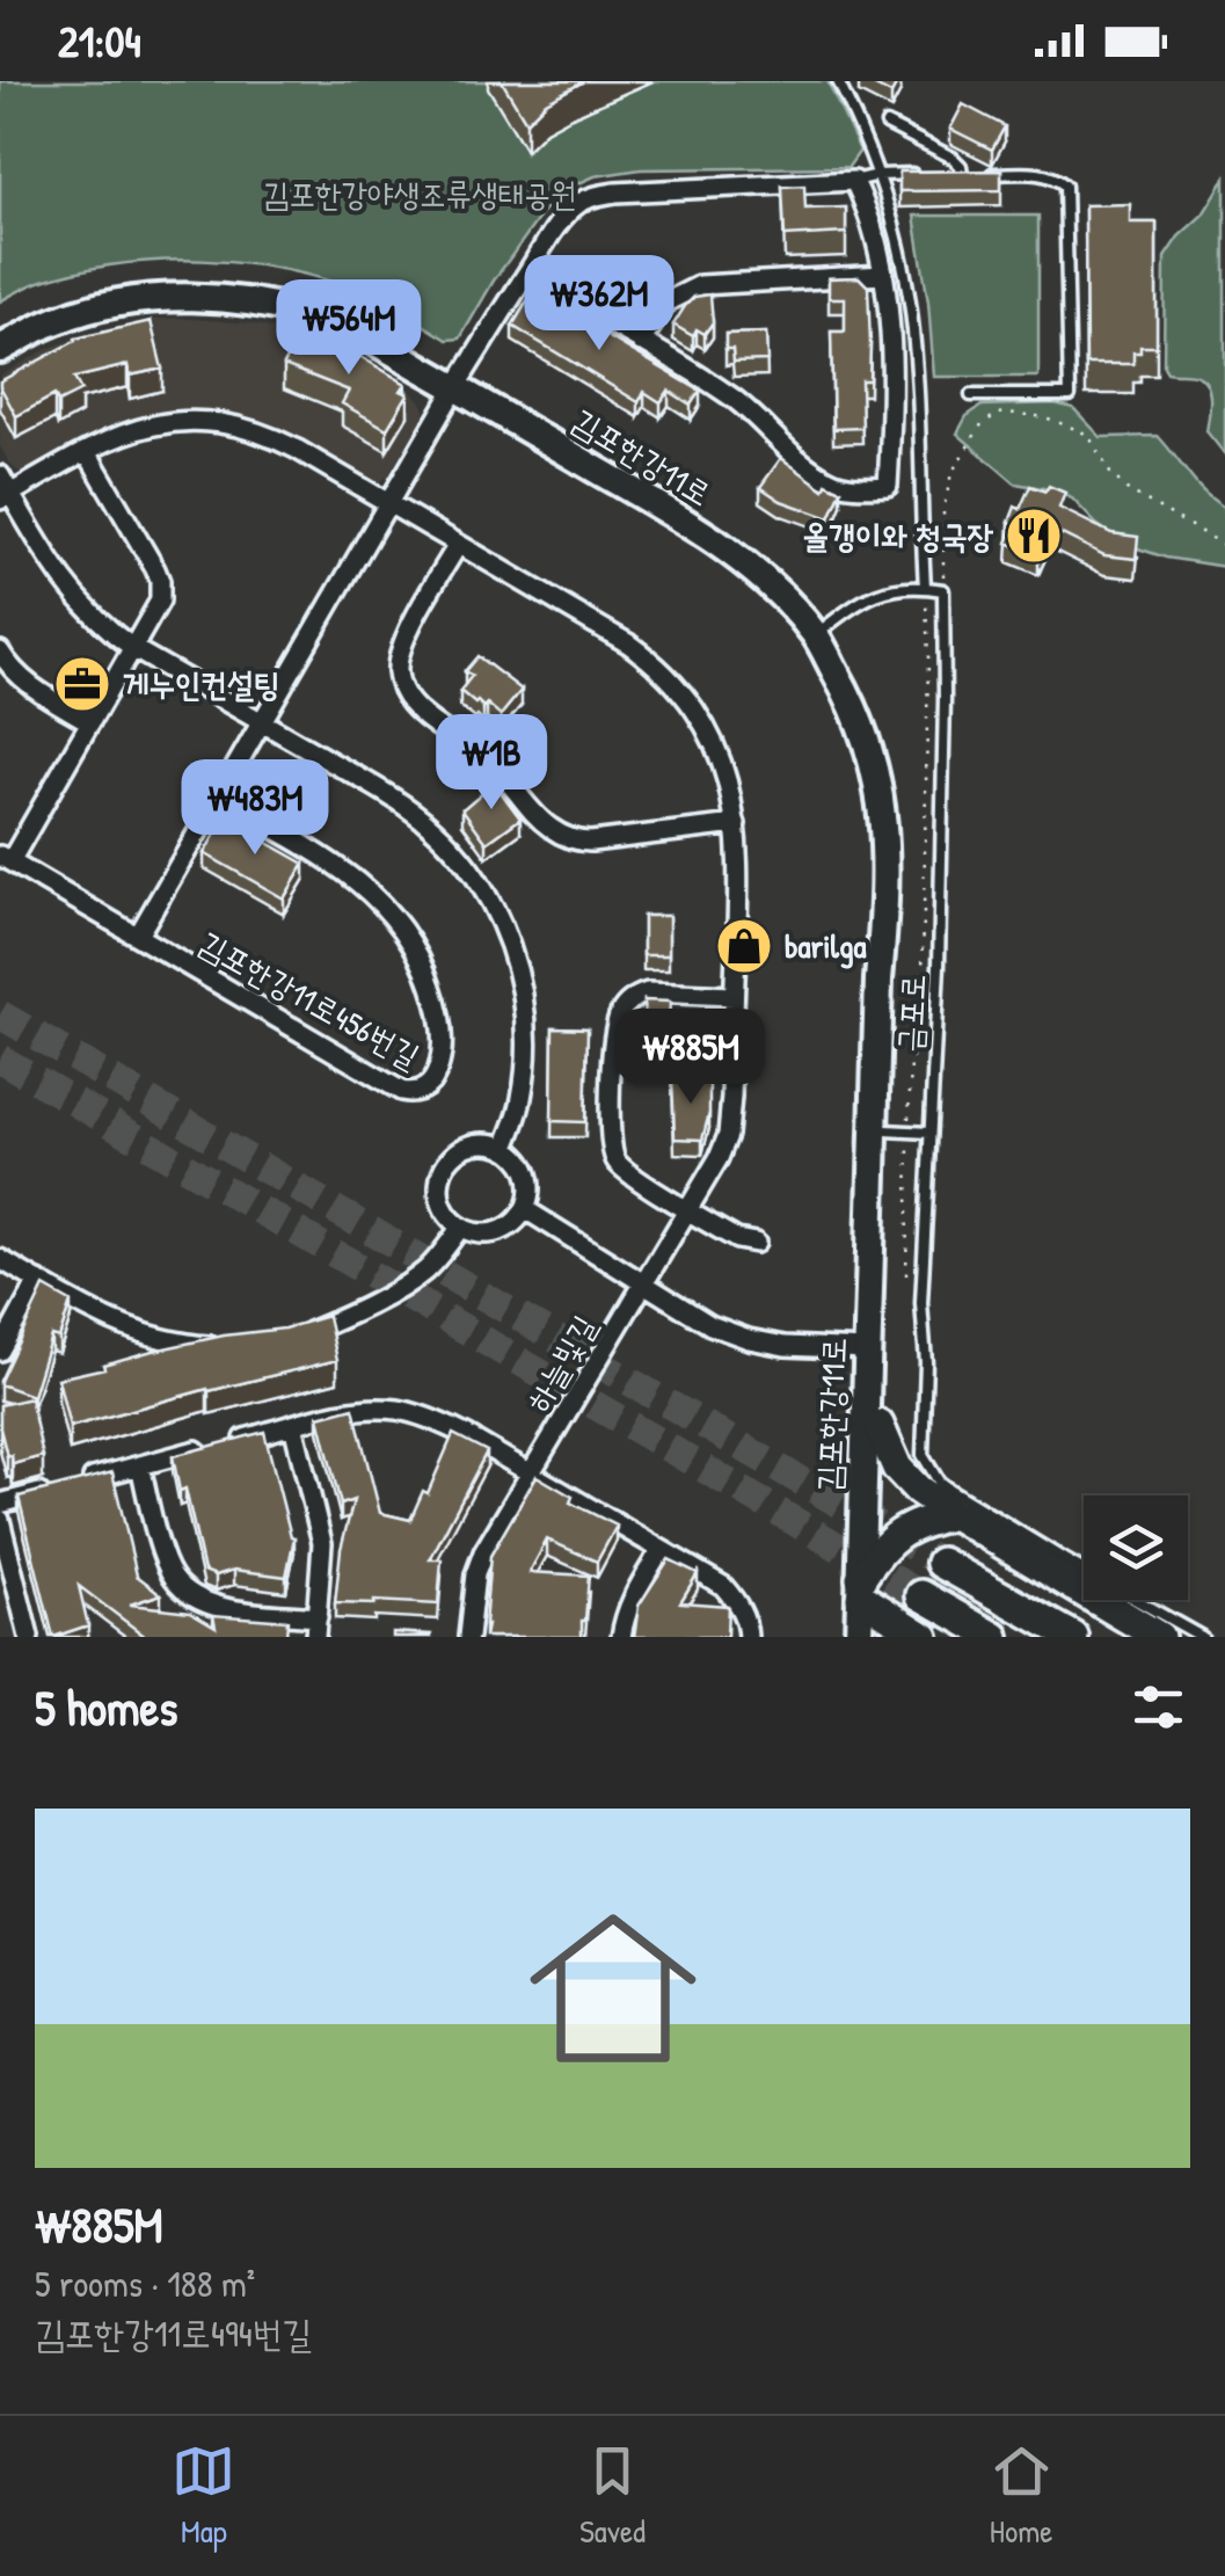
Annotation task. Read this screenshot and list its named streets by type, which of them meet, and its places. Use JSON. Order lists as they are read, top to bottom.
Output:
{
  "streets": {
    "main road": ["김포한강11로"],
    "street": ["김포한강11로456번길", "하늘빛길"],
    "lane": ["금포로"]
  },
  "parks": ["김포한강야생조류생태공원"],
  "places": {
    "restaurant": ["올갱이와 청국장"],
    "office": ["게누인컨설팅"],
    "shop": ["barilga"]
  },
  "page": {
    "status": "21:04",
    "price": [
      "₩362M",
      "₩564M",
      "₩1B",
      "₩483M",
      "₩885M"
    ],
    "heading": "5 homes",
    "list": [
      {
        "name": "₩885M",
        "note": "5 rooms · 188 m² · 김포한강11로494번길"
      }
    ],
    "tabs": ["Map", "Saved", "Home"]
  }
}
